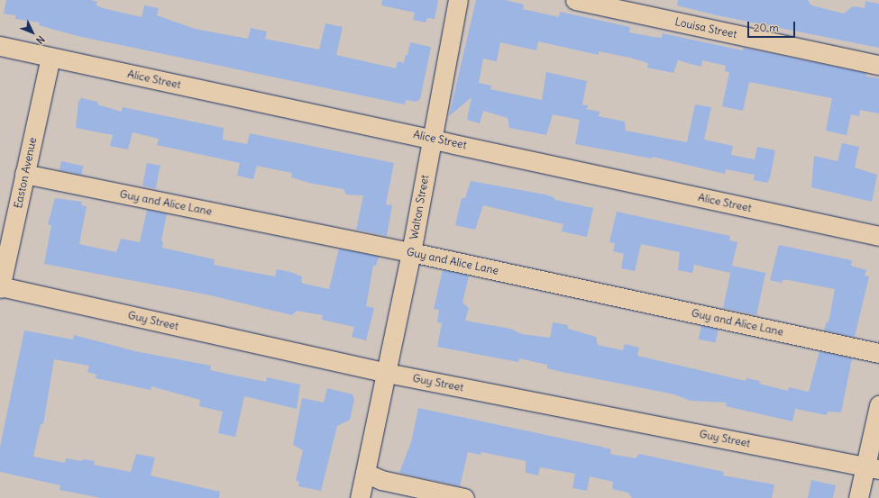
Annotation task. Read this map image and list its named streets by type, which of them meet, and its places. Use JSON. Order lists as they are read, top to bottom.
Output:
{
  "streets": {
    "street": [
      "Louisa Street",
      "Alice Street",
      "Easton Avenue",
      "Guy and Alice Lane",
      "Walton Street",
      "Guy Street"
    ]
  },
  "crossings": [
    ["Alice Street", "Easton Avenue"],
    ["Alice Street", "Walton Street"],
    ["Easton Avenue", "Guy and Alice Lane"],
    ["Easton Avenue", "Guy Street"],
    ["Guy and Alice Lane", "Walton Street"],
    ["Walton Street", "Guy Street"]
  ],
  "scale_bar": "20 m",
  "north": "bottom right"
}
